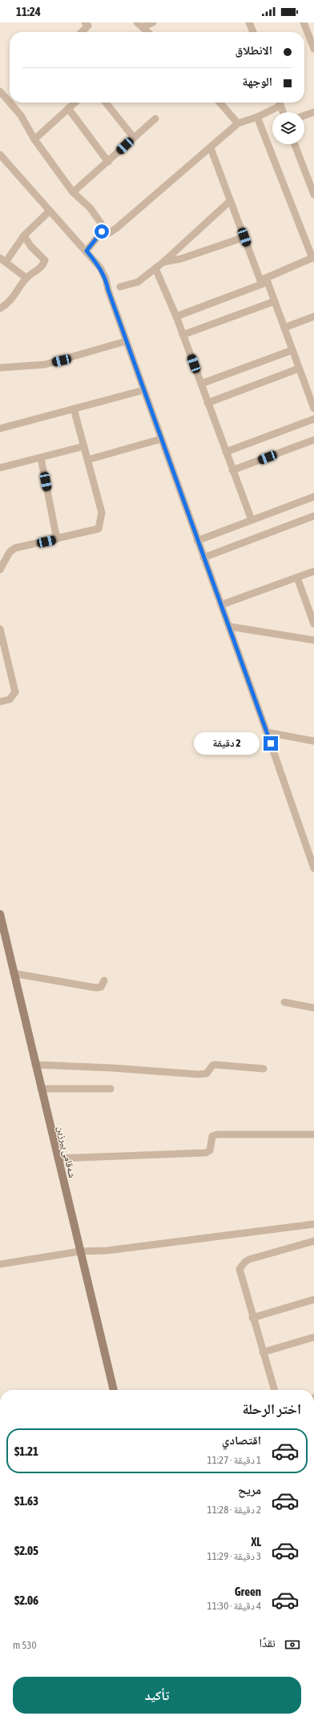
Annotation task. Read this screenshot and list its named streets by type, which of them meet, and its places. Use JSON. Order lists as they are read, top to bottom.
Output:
{
  "streets": {
    "street": ["شەقامی پیرزین"]
  },
  "page": {
    "status": "11:24",
    "banner": ["الانطلاق", "الوجهة"],
    "bubble": "2 دقيقة",
    "heading": "اختر الرحلة",
    "list": [
      {
        "name": "اقتصادي",
        "note": "1 دقيقة · 11:27",
        "value": "$1.21"
      },
      {
        "name": "مريح",
        "note": "2 دقيقة · 11:28",
        "value": "$1.63"
      },
      {
        "name": "XL",
        "note": "3 دقيقة · 11:29",
        "value": "$2.05"
      },
      {
        "name": "Green",
        "note": "4 دقيقة · 11:30",
        "value": "$2.06"
      }
    ],
    "pay": ["نقدًا", "530 m"],
    "buttons": "تأكيد"
  }
}
